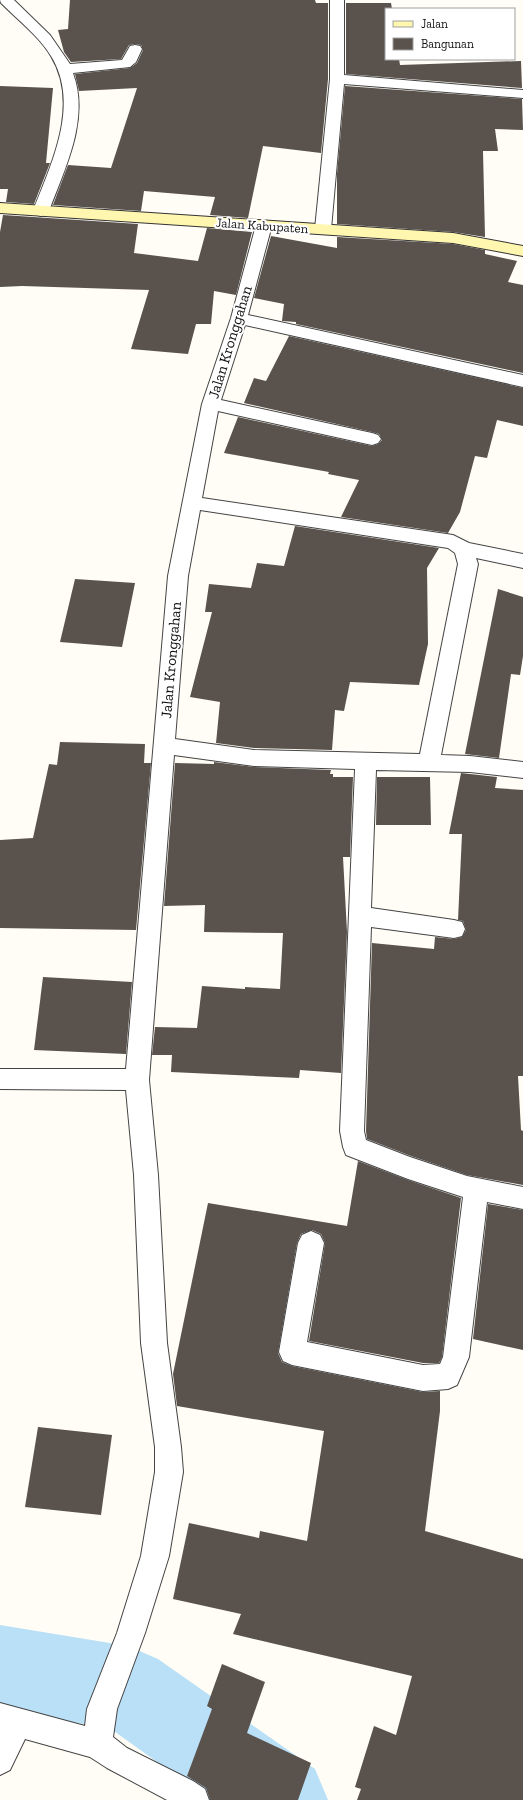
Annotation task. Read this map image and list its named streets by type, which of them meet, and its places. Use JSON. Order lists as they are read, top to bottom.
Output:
{
  "streets": {
    "main road": ["Jalan Kabupaten"],
    "street": ["Jalan Kronggahan"]
  },
  "crossings": [
    ["Jalan Kabupaten", "Jalan Kronggahan"]
  ],
  "legend": ["Jalan", "Bangunan"]
}
